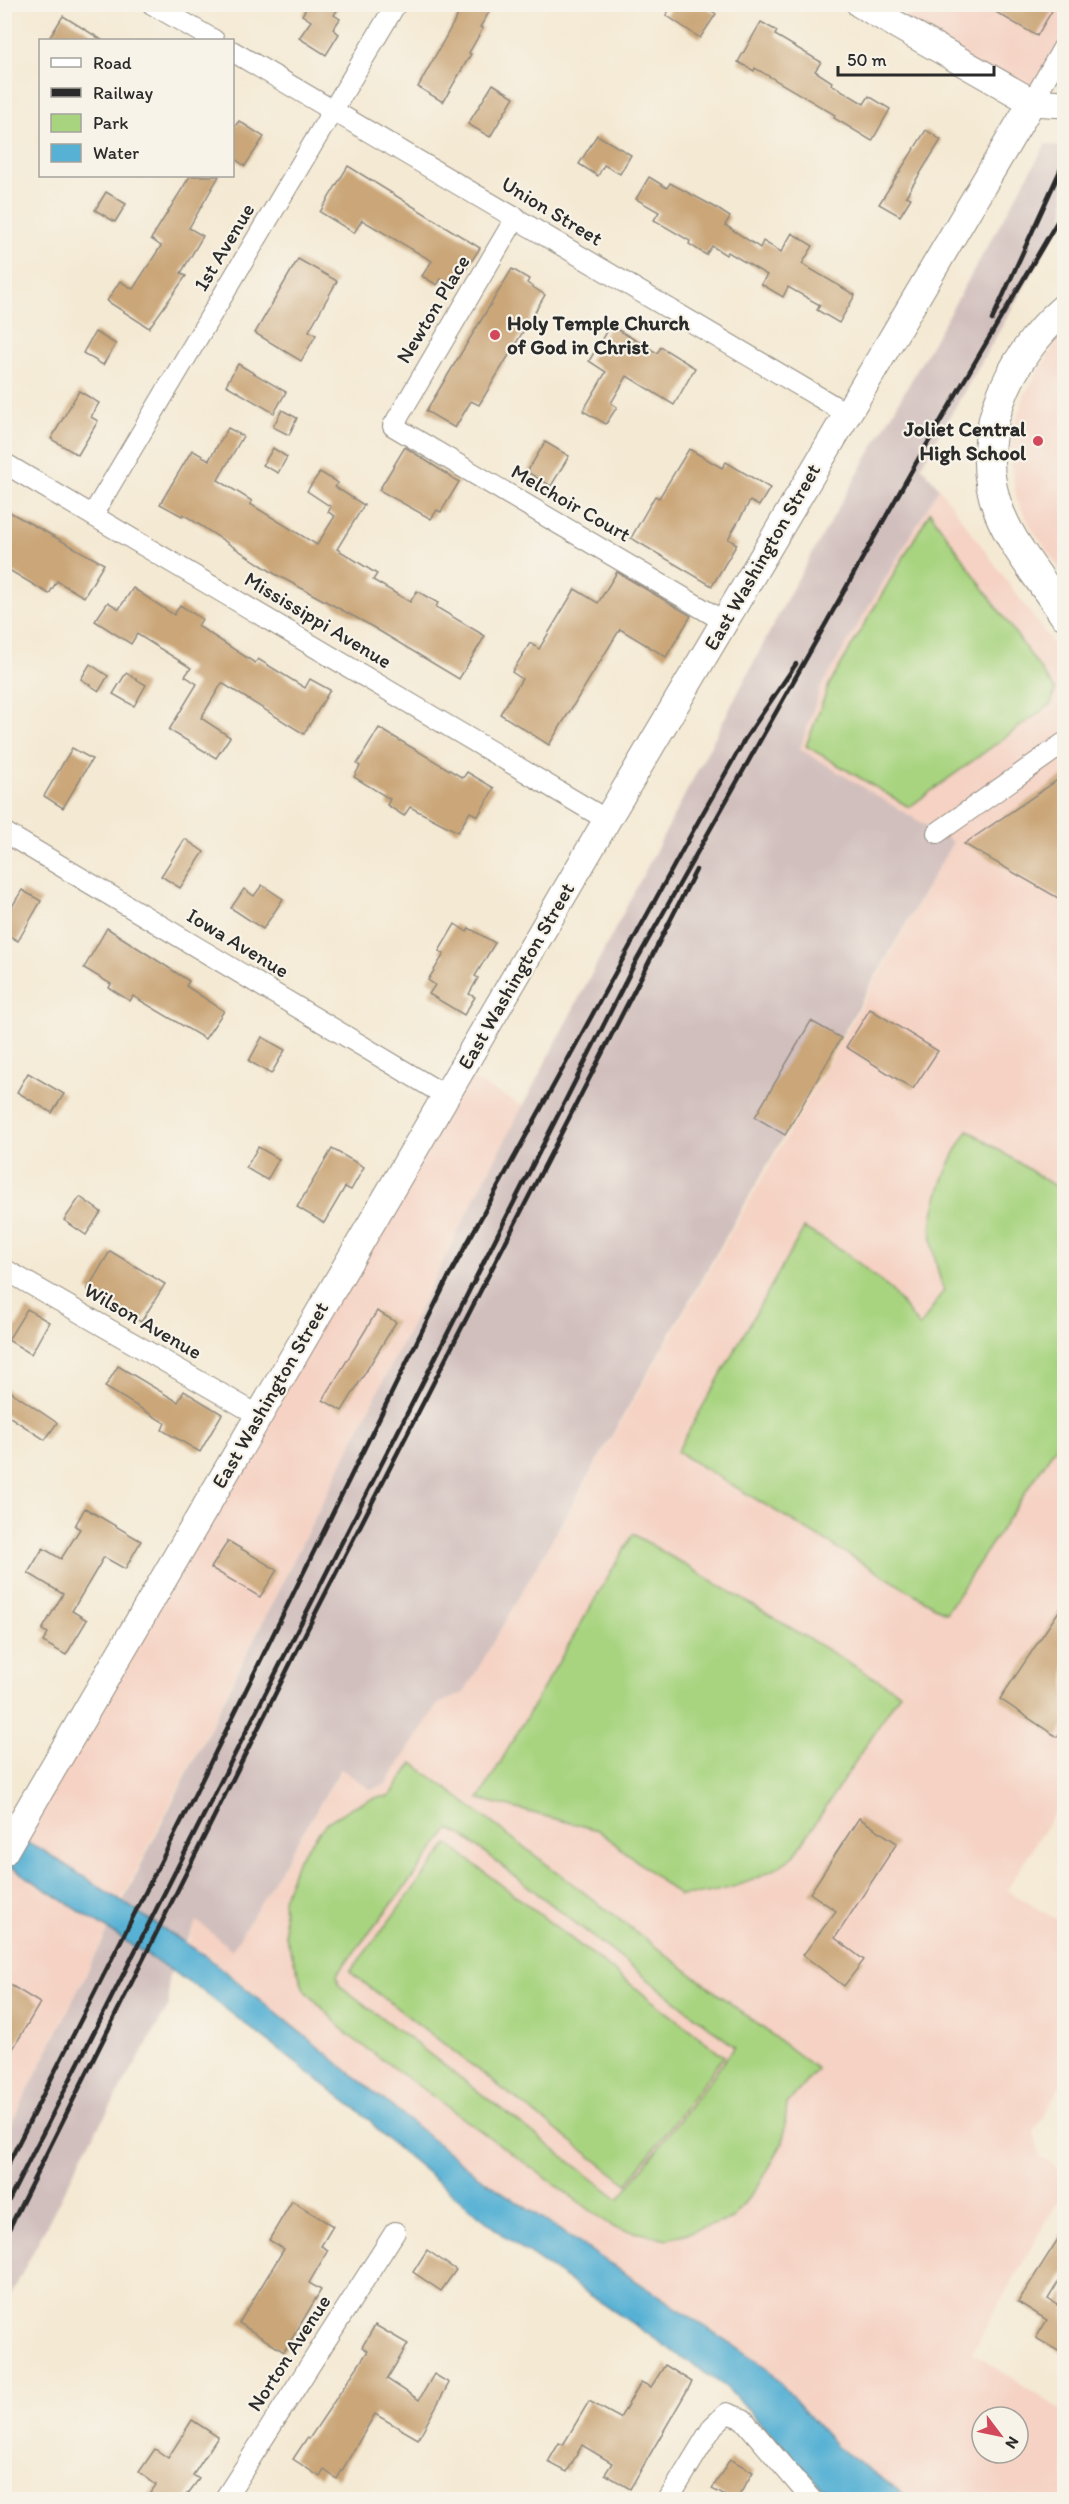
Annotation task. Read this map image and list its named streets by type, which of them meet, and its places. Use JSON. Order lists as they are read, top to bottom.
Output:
{
  "streets": {
    "street": [
      "Union Street",
      "1st Avenue",
      "Newton Place",
      "Melchoir Court",
      "East Washington Street",
      "Mississippi Avenue",
      "Iowa Avenue",
      "Wilson Avenue",
      "Norton Avenue"
    ]
  },
  "crossings": [
    ["Union Street", "1st Avenue"],
    ["Union Street", "Newton Place"],
    ["Union Street", "East Washington Street"],
    ["1st Avenue", "Mississippi Avenue"],
    ["Newton Place", "Melchoir Court"],
    ["Melchoir Court", "East Washington Street"],
    ["East Washington Street", "Mississippi Avenue"],
    ["East Washington Street", "Iowa Avenue"],
    ["East Washington Street", "Wilson Avenue"]
  ],
  "places": ["Holy Temple Church of God in Christ", "Joliet Central High School"],
  "legend": [
    "Road",
    "Railway",
    "Park",
    "Water"
  ],
  "scale_bar": "50 m",
  "north": "bottom right"
}
